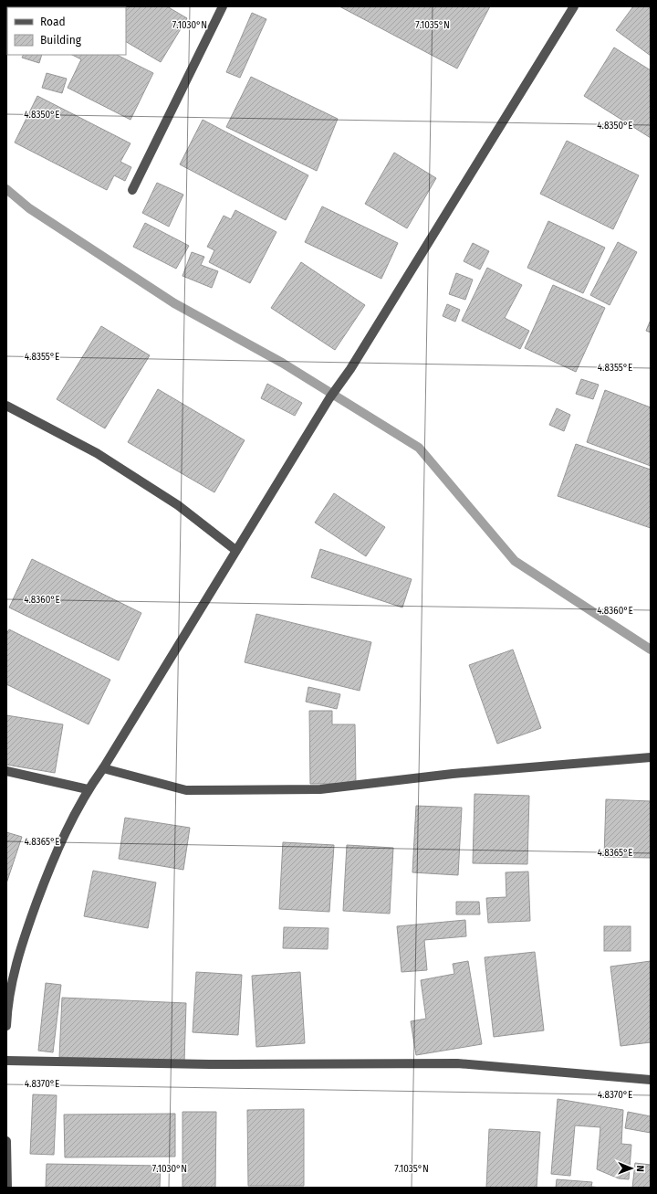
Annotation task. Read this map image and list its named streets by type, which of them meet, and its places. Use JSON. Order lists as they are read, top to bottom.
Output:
{
  "legend": ["Road", "Building"],
  "north": "right",
  "coordinates": [
    "7.1030°N",
    "7.1035°N",
    "4.8350°E",
    "4.8355°E",
    "4.8360°E",
    "4.8365°E",
    "4.8370°E"
  ]
}
